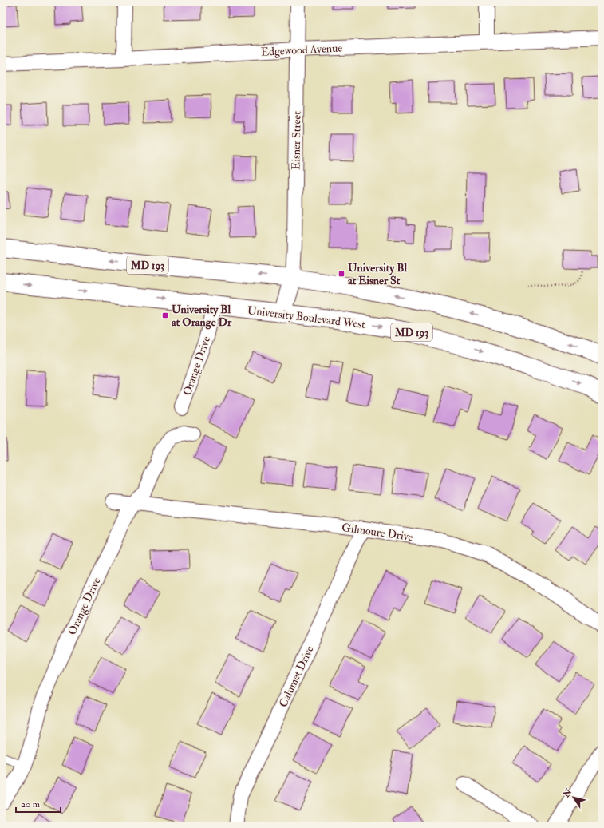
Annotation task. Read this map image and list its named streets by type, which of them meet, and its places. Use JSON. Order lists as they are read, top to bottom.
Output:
{
  "streets": {
    "main road": ["MD 193", "University Boulevard West"],
    "street": [
      "Edgewood Avenue",
      "Eisner Street",
      "Orange Drive",
      "Gilmoure Drive",
      "Calumet Drive"
    ]
  },
  "crossings": [
    ["Edgewood Avenue", "Eisner Street"],
    ["Eisner Street", "MD 193"],
    ["University Boulevard West", "Orange Drive"],
    ["Orange Drive", "Gilmoure Drive"],
    ["Gilmoure Drive", "Calumet Drive"]
  ],
  "places": {
    "transit": ["University Bl at Eisner St", "University Bl at Orange Dr"]
  },
  "scale_bar": "20 m",
  "north": "top left"
}
